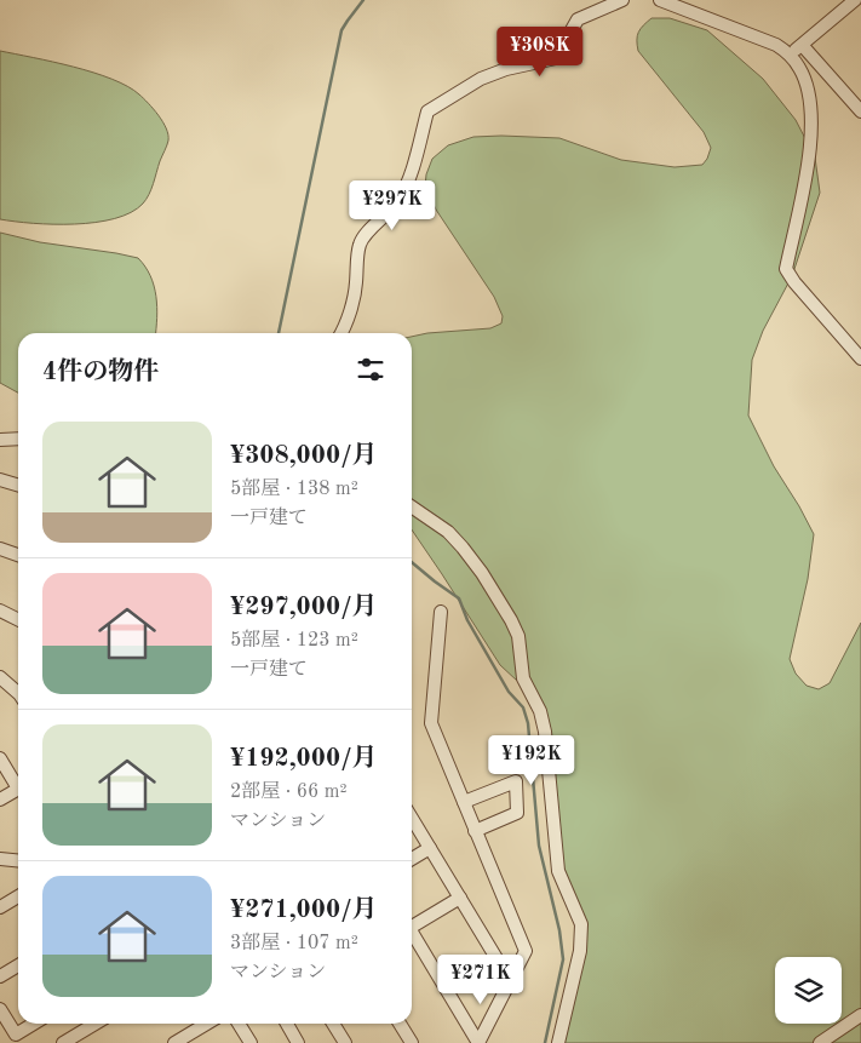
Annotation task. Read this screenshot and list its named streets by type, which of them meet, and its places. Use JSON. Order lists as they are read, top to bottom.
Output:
{
  "page": {
    "price": [
      "¥308K",
      "¥297K",
      "¥192K",
      "¥271K"
    ],
    "heading": "4件の物件",
    "list": [
      {
        "name": "¥308,000/月",
        "note": "5部屋 · 138 m² · 一戸建て"
      },
      {
        "name": "¥297,000/月",
        "note": "5部屋 · 123 m² · 一戸建て"
      },
      {
        "name": "¥192,000/月",
        "note": "2部屋 · 66 m² · マンション"
      },
      {
        "name": "¥271,000/月",
        "note": "3部屋 · 107 m² · マンション"
      }
    ]
  }
}
